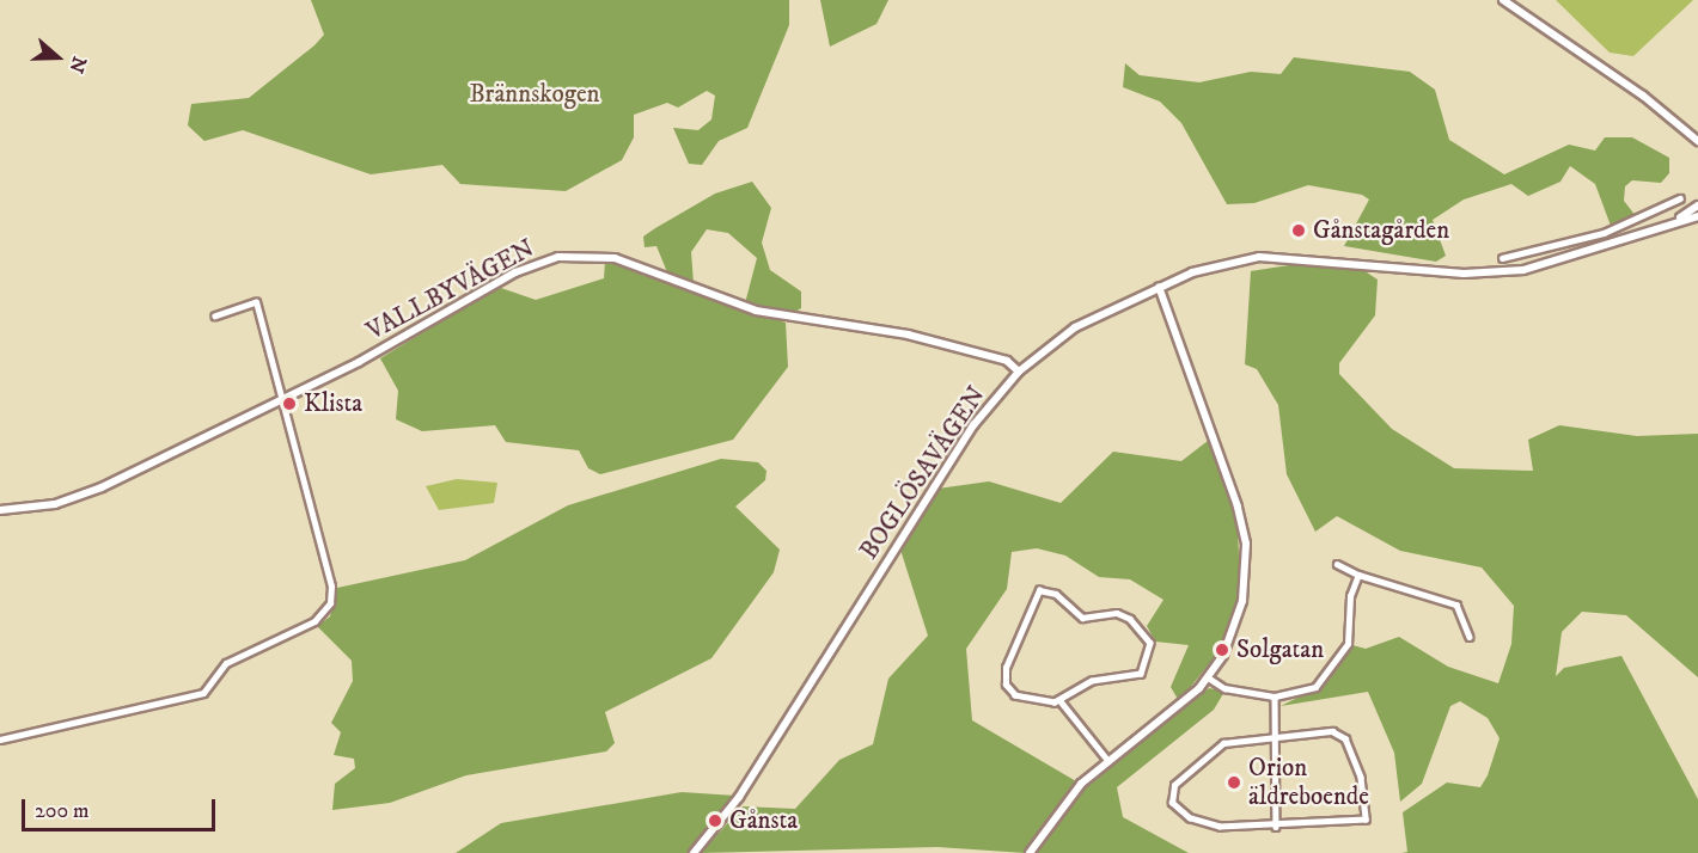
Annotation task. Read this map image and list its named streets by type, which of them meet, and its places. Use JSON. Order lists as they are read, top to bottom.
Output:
{
  "streets": {
    "street": ["VALLBYVÄGEN", "BOGLÖSAVÄGEN"]
  },
  "crossings": [
    ["VALLBYVÄGEN", "BOGLÖSAVÄGEN"]
  ],
  "parks": ["Brännskogen"],
  "places": [
    "Gånstagården",
    "Klista",
    "Solgatan",
    "Orion äldreboende",
    "Gånsta"
  ],
  "scale_bar": "200 m",
  "north": "right"
}
